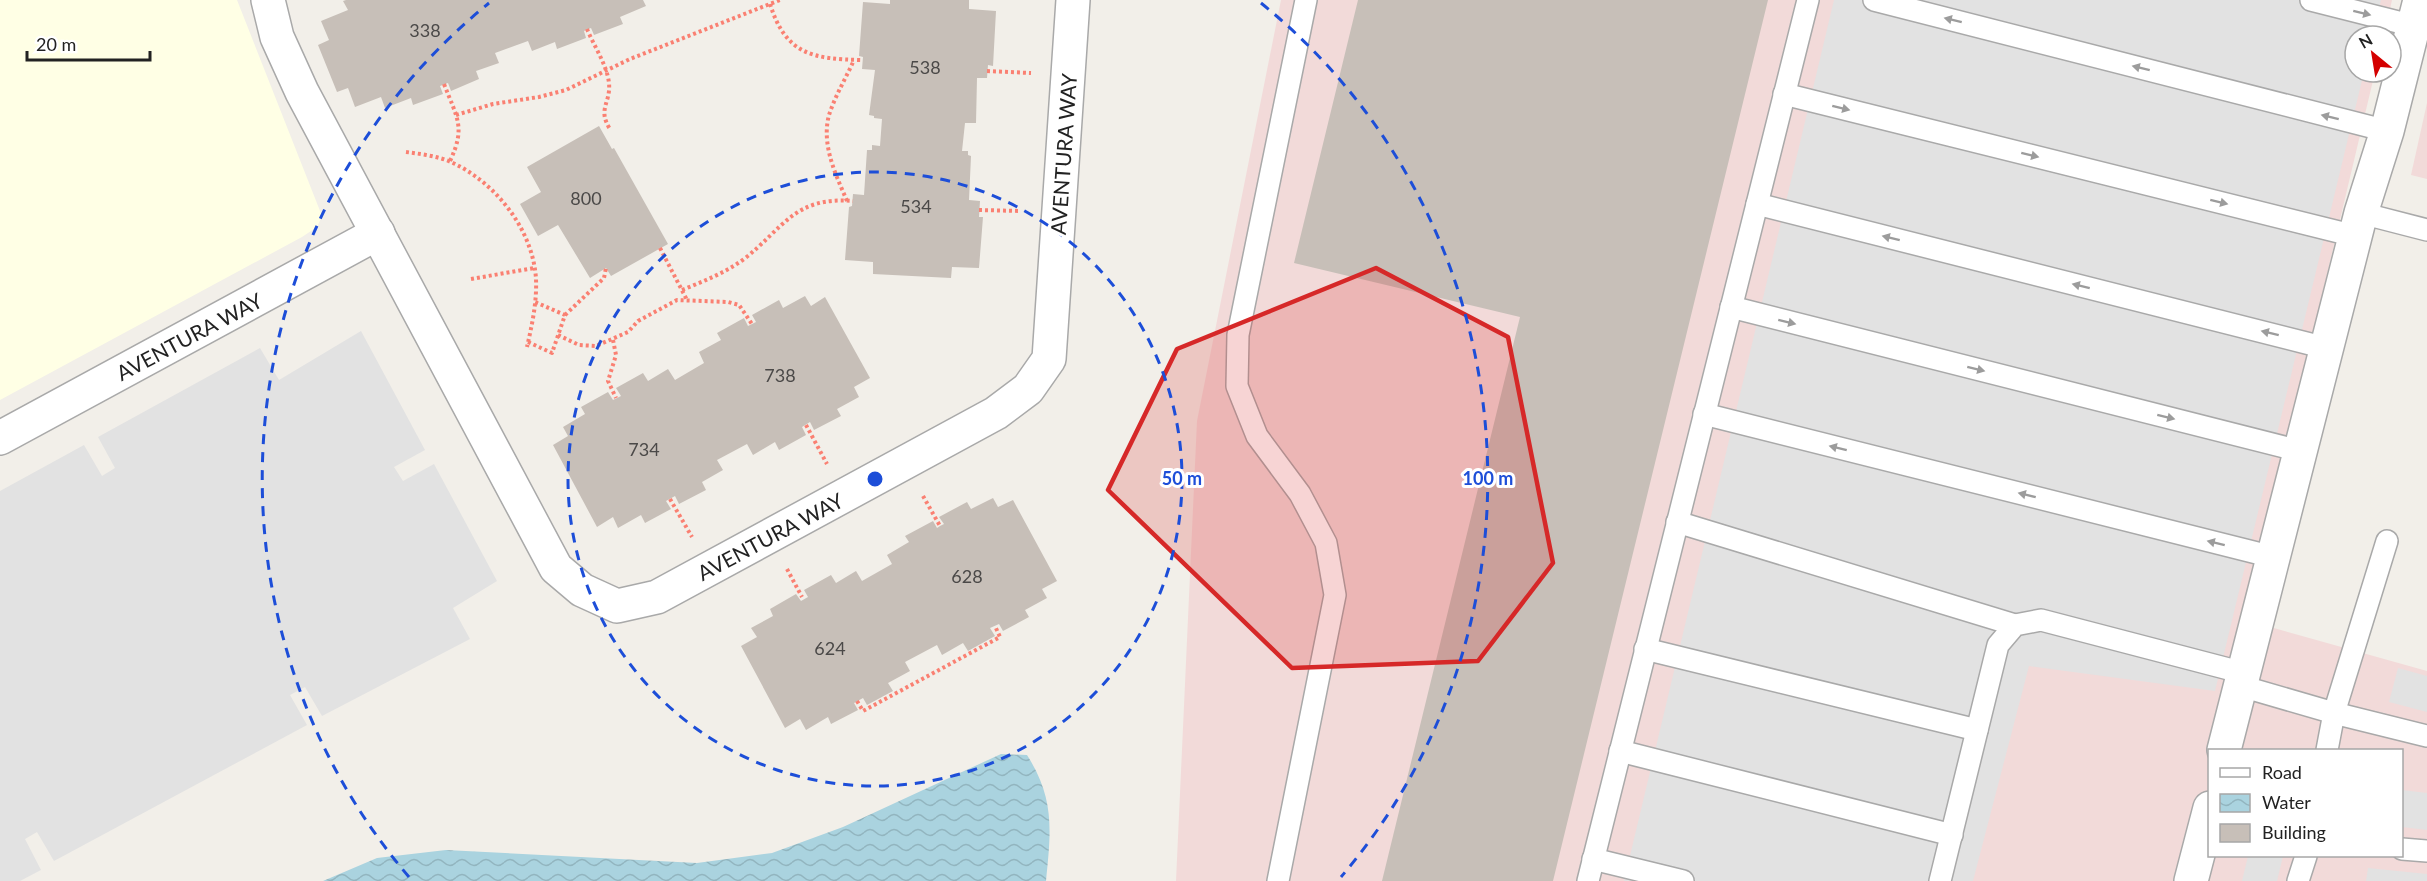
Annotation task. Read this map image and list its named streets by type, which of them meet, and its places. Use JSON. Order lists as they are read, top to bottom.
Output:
{
  "streets": {
    "street": ["AVENTURA WAY"]
  },
  "house_numbers": [
    "338",
    "538",
    "800",
    "534",
    "738",
    "734",
    "628",
    "624"
  ],
  "legend": ["Road", "Water", "Building"],
  "scale_bar": "20 m",
  "north": "top left",
  "rings": ["50 m", "100 m"]
}
